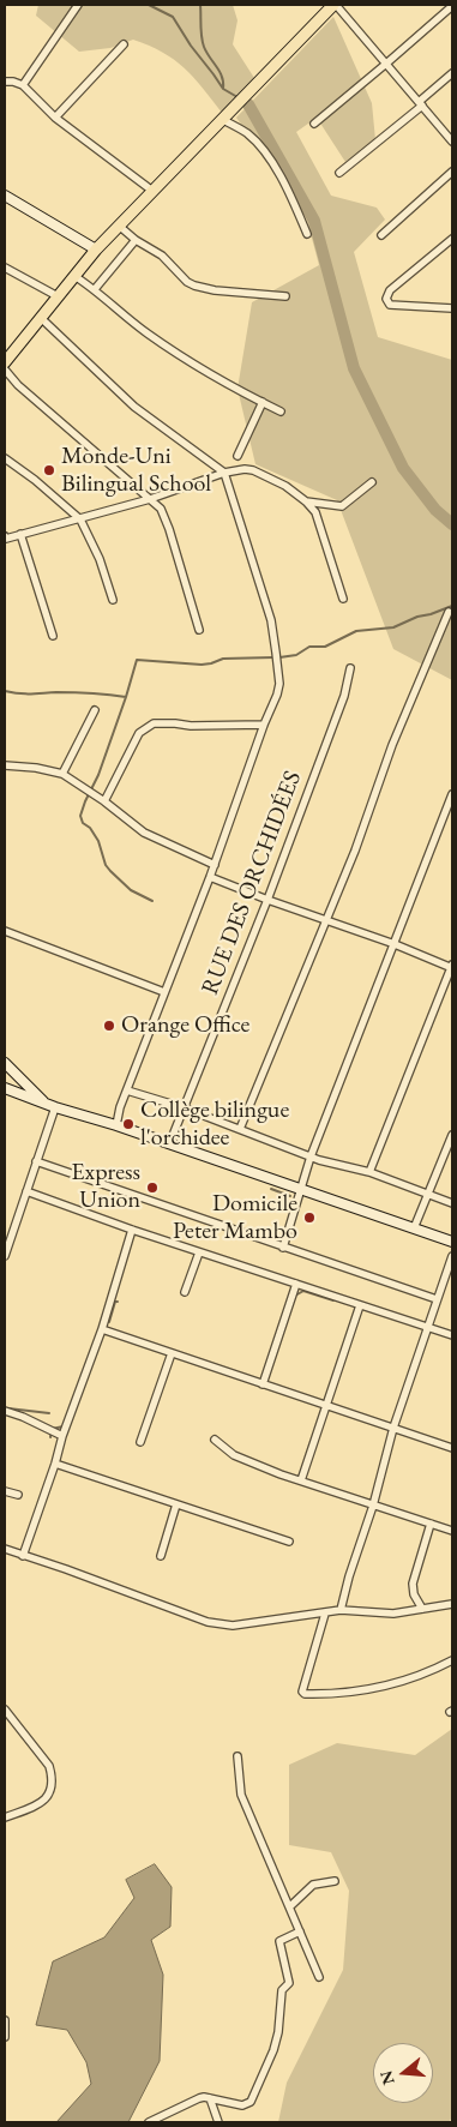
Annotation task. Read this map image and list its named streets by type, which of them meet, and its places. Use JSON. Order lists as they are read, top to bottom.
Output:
{
  "streets": {
    "street": ["RUE DES ORCHIDÉES"]
  },
  "places": [
    "Monde-Uni Bilingual School",
    "Orange Office",
    "Collège bilingue l'orchidee",
    "Express Union",
    "Domicile Peter Mambo"
  ],
  "north": "left"
}
